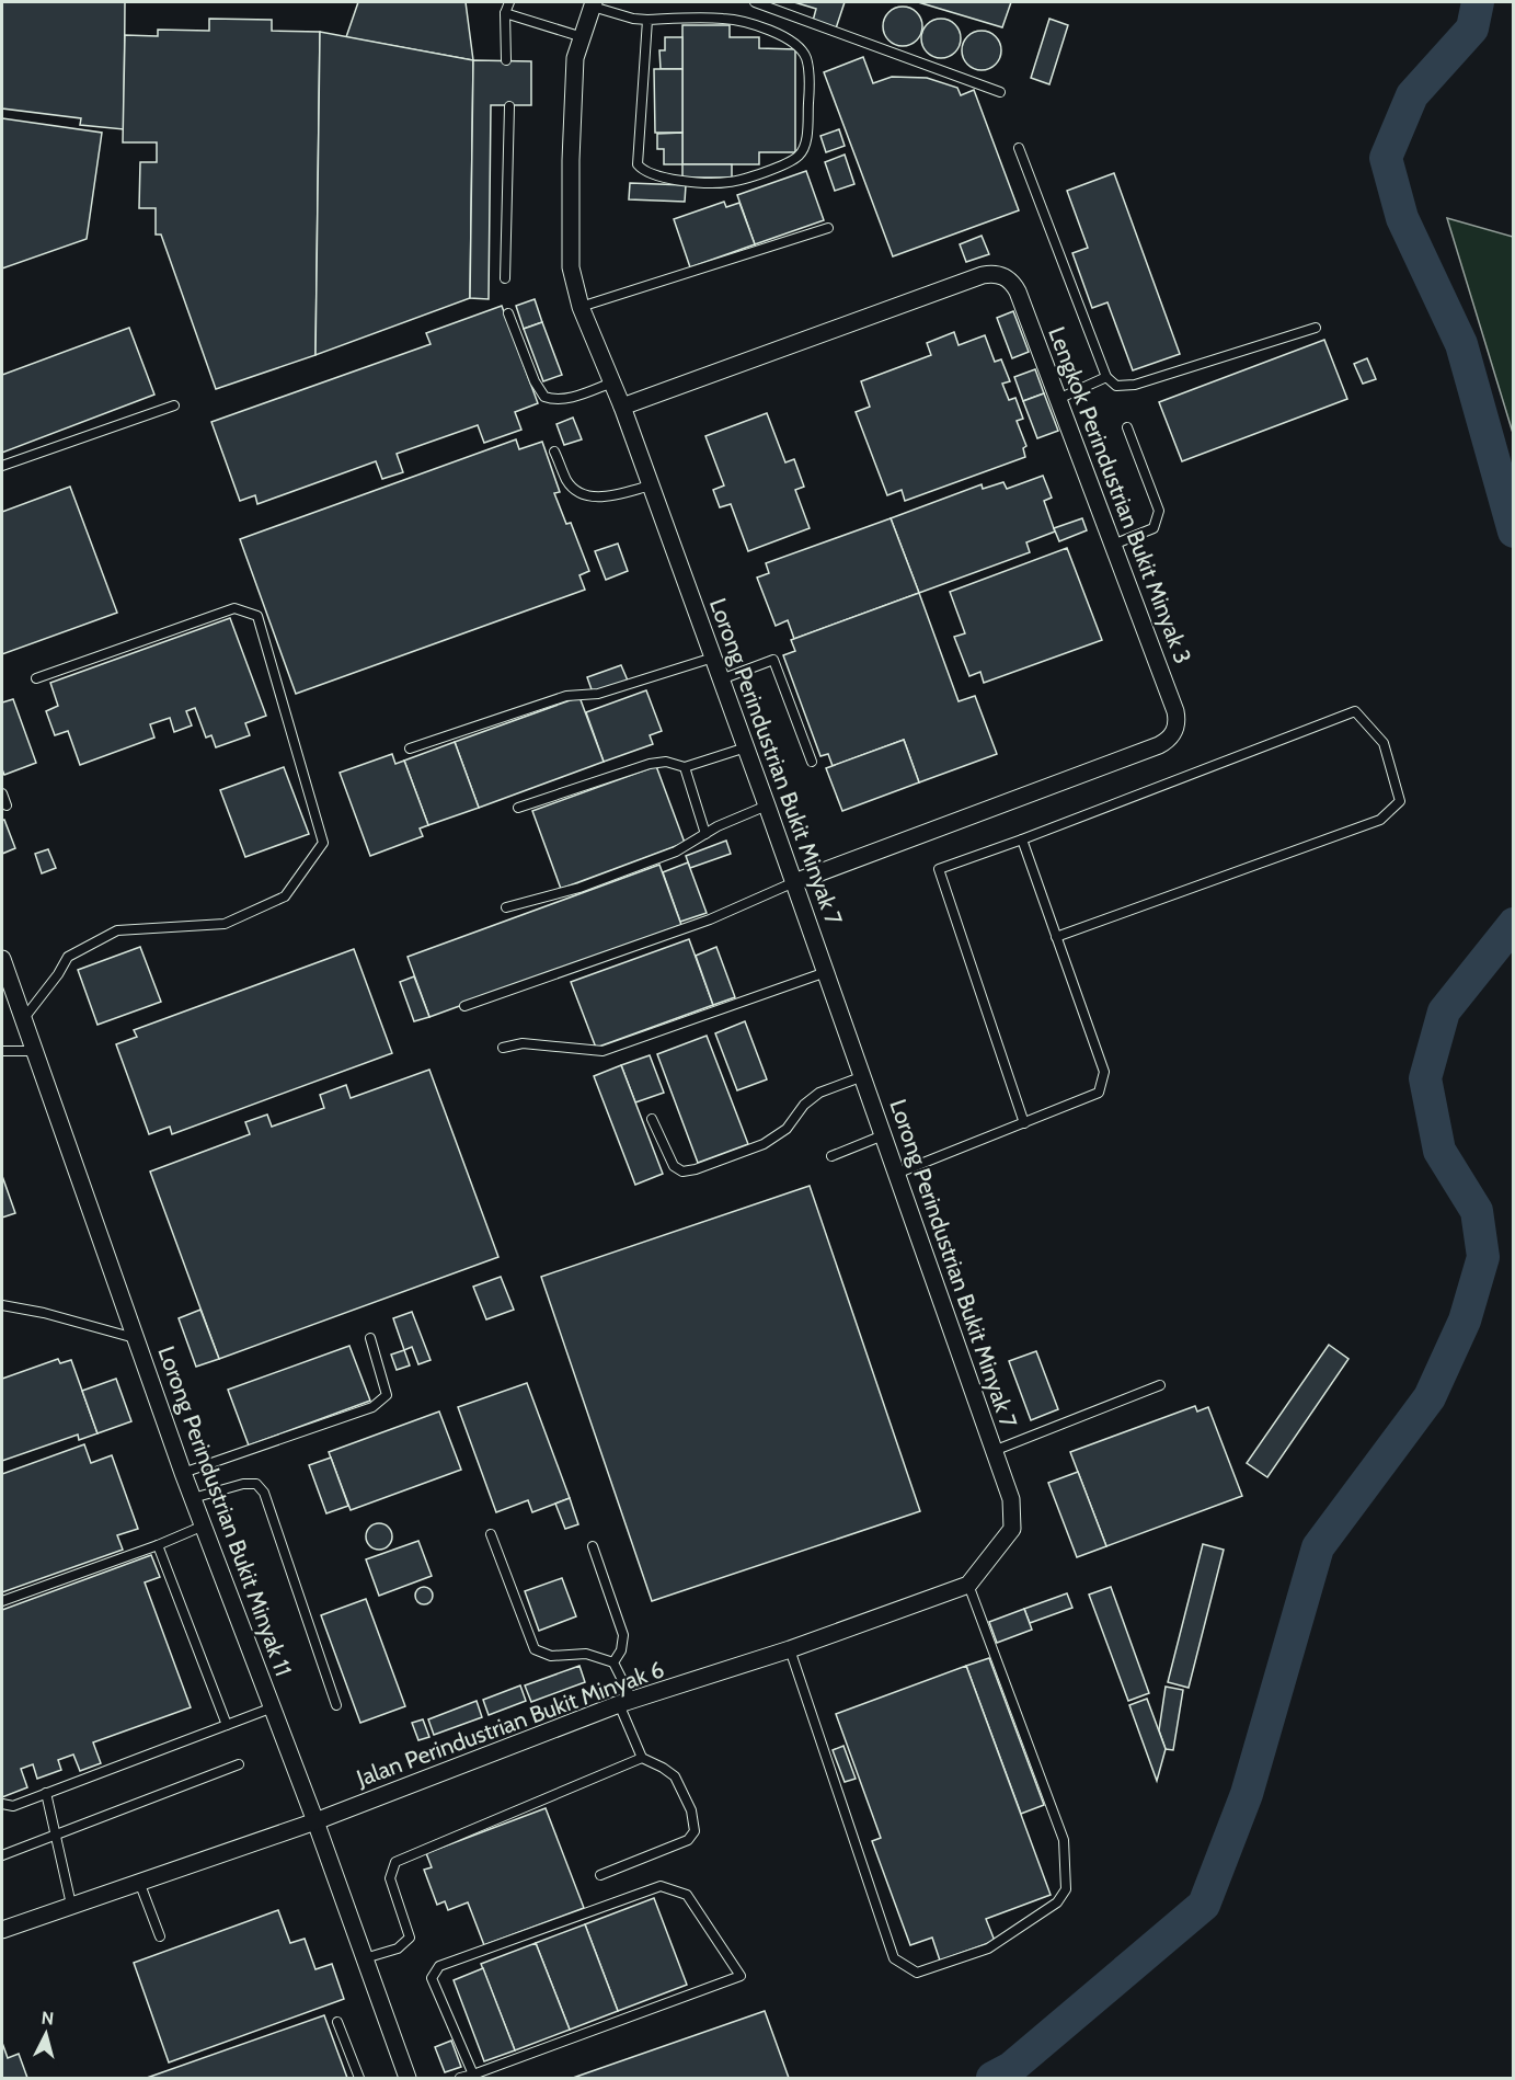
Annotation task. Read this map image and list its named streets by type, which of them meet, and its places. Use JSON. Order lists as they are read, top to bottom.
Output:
{
  "streets": {
    "street": [
      "Lengkok Perindustrian Bukit Minyak 3",
      "Lorong Perindustrian Bukit Minyak 7",
      "Lorong Perindustrian Bukit Minyak 11",
      "Jalan Perindustrian Bukit Minyak 6"
    ]
  },
  "crossings": [
    ["Lengkok Perindustrian Bukit Minyak 3", "Lorong Perindustrian Bukit Minyak 7"],
    ["Lorong Perindustrian Bukit Minyak 7", "Jalan Perindustrian Bukit Minyak 6"],
    ["Lorong Perindustrian Bukit Minyak 11", "Jalan Perindustrian Bukit Minyak 6"]
  ],
  "north": "top"
}
